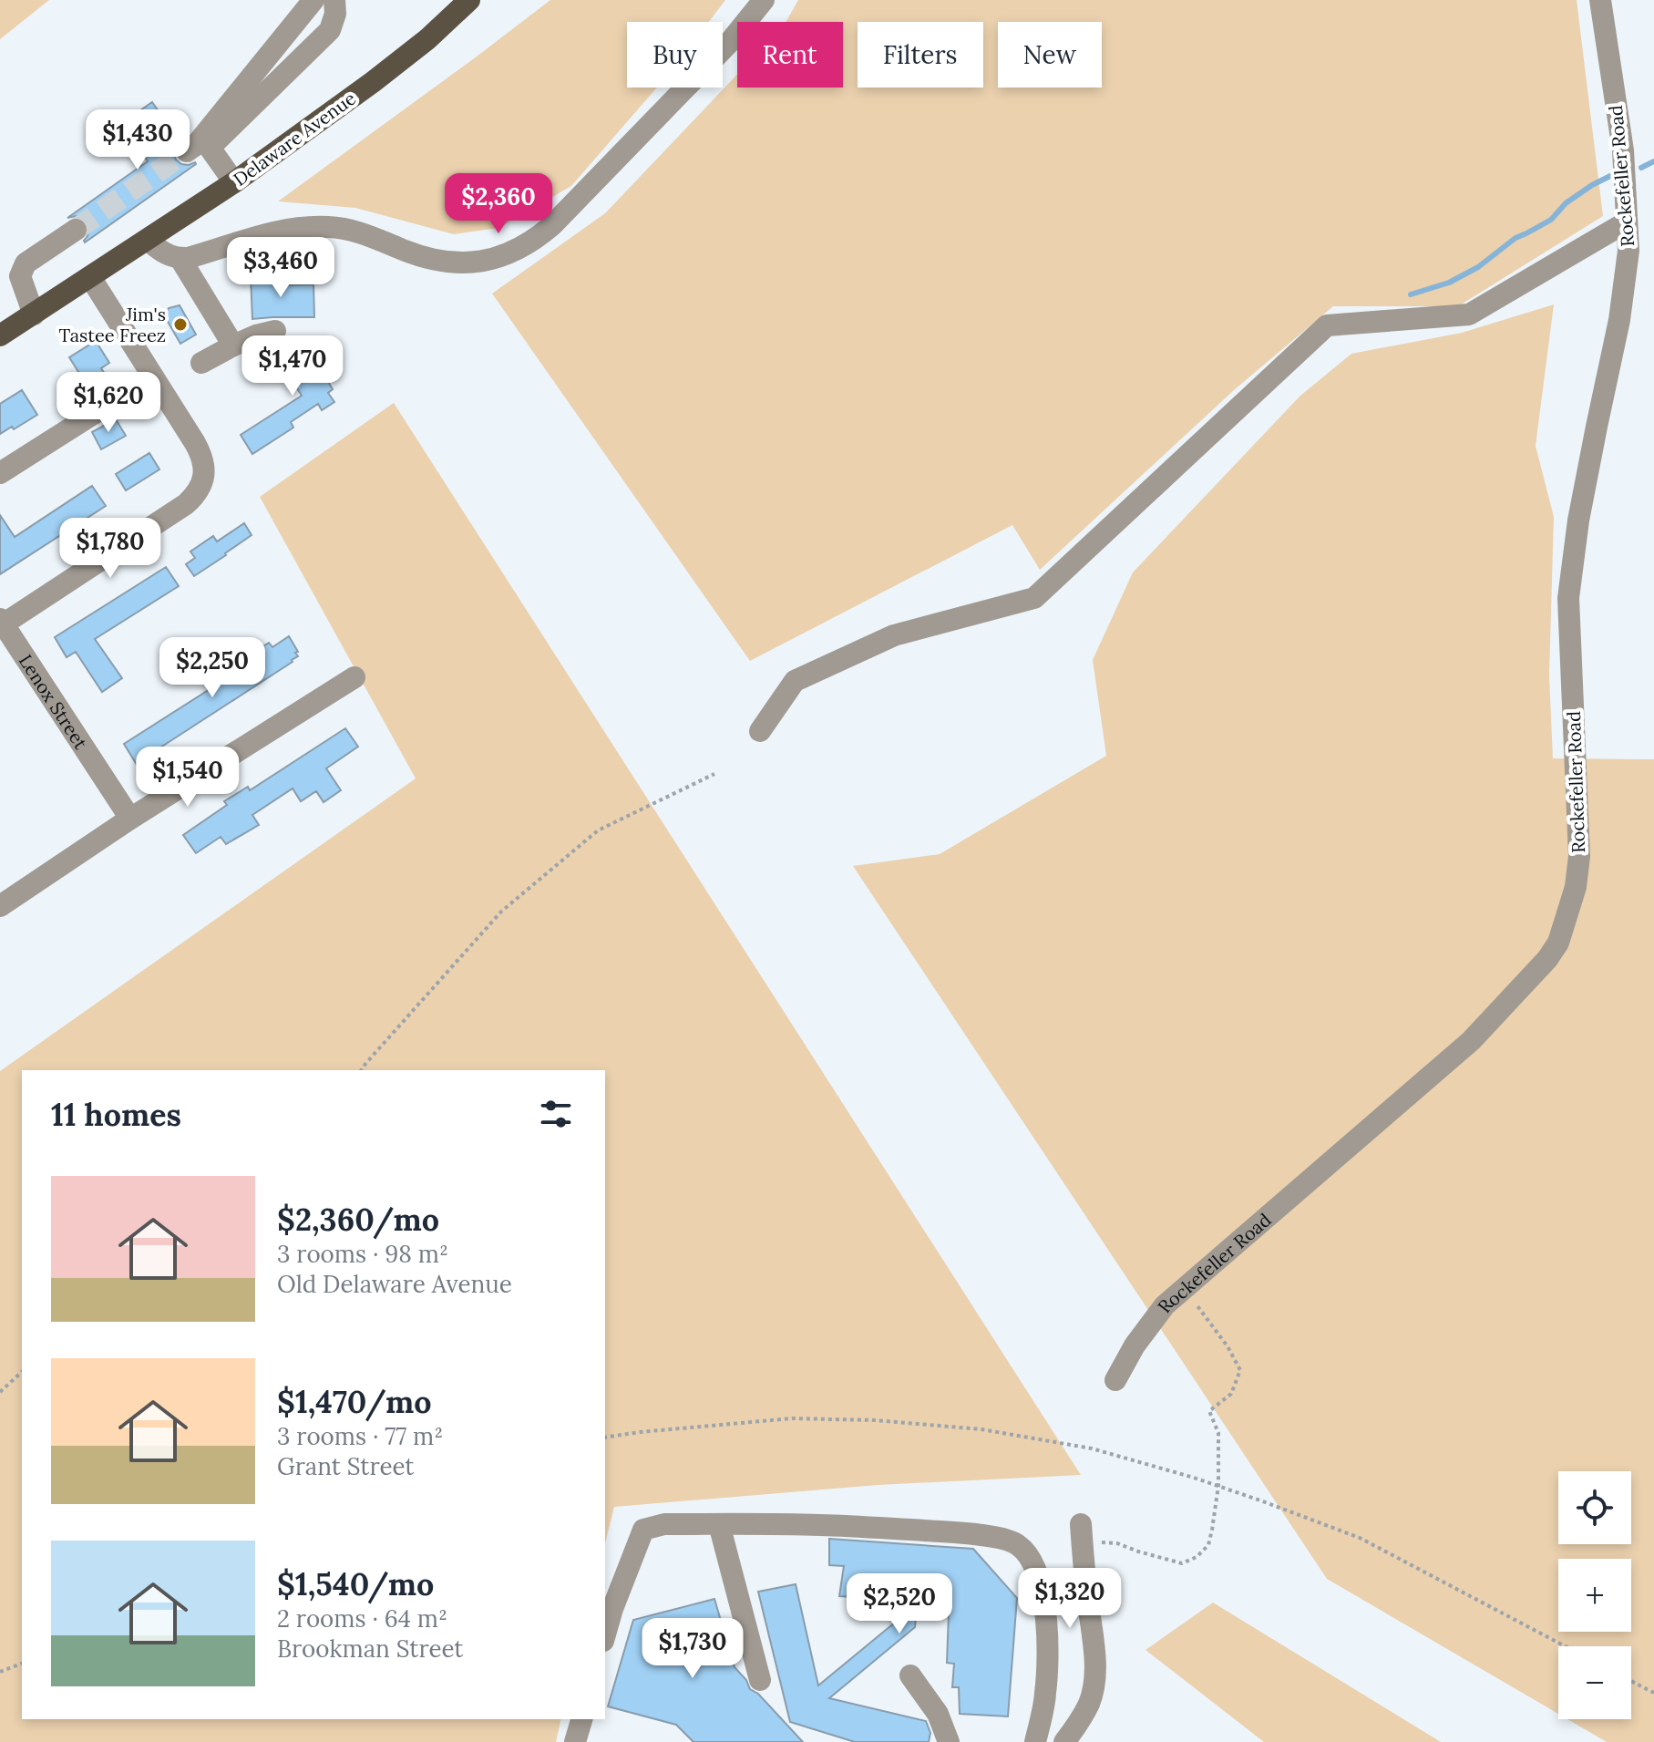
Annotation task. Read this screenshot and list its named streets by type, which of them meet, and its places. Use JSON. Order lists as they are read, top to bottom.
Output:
{
  "streets": {
    "main road": ["Delaware Avenue"],
    "street": ["Rockefeller Road", "Lenox Street"]
  },
  "places": ["Jim's Tastee Freez"],
  "page": {
    "chip": [
      "Buy",
      "Rent",
      "Filters",
      "New"
    ],
    "price": [
      "$1,430",
      "$2,360",
      "$3,460",
      "$1,470",
      "$1,620",
      "$1,780",
      "$2,250",
      "$1,540",
      "$1,320",
      "$2,520",
      "$1,730"
    ],
    "heading": "11 homes",
    "list": [
      {
        "name": "$2,360/mo",
        "note": "3 rooms · 98 m² · Old Delaware Avenue"
      },
      {
        "name": "$1,470/mo",
        "note": "3 rooms · 77 m² · Grant Street"
      },
      {
        "name": "$1,540/mo",
        "note": "2 rooms · 64 m² · Brookman Street"
      }
    ],
    "map_buttons": ["+", "−"]
  }
}
